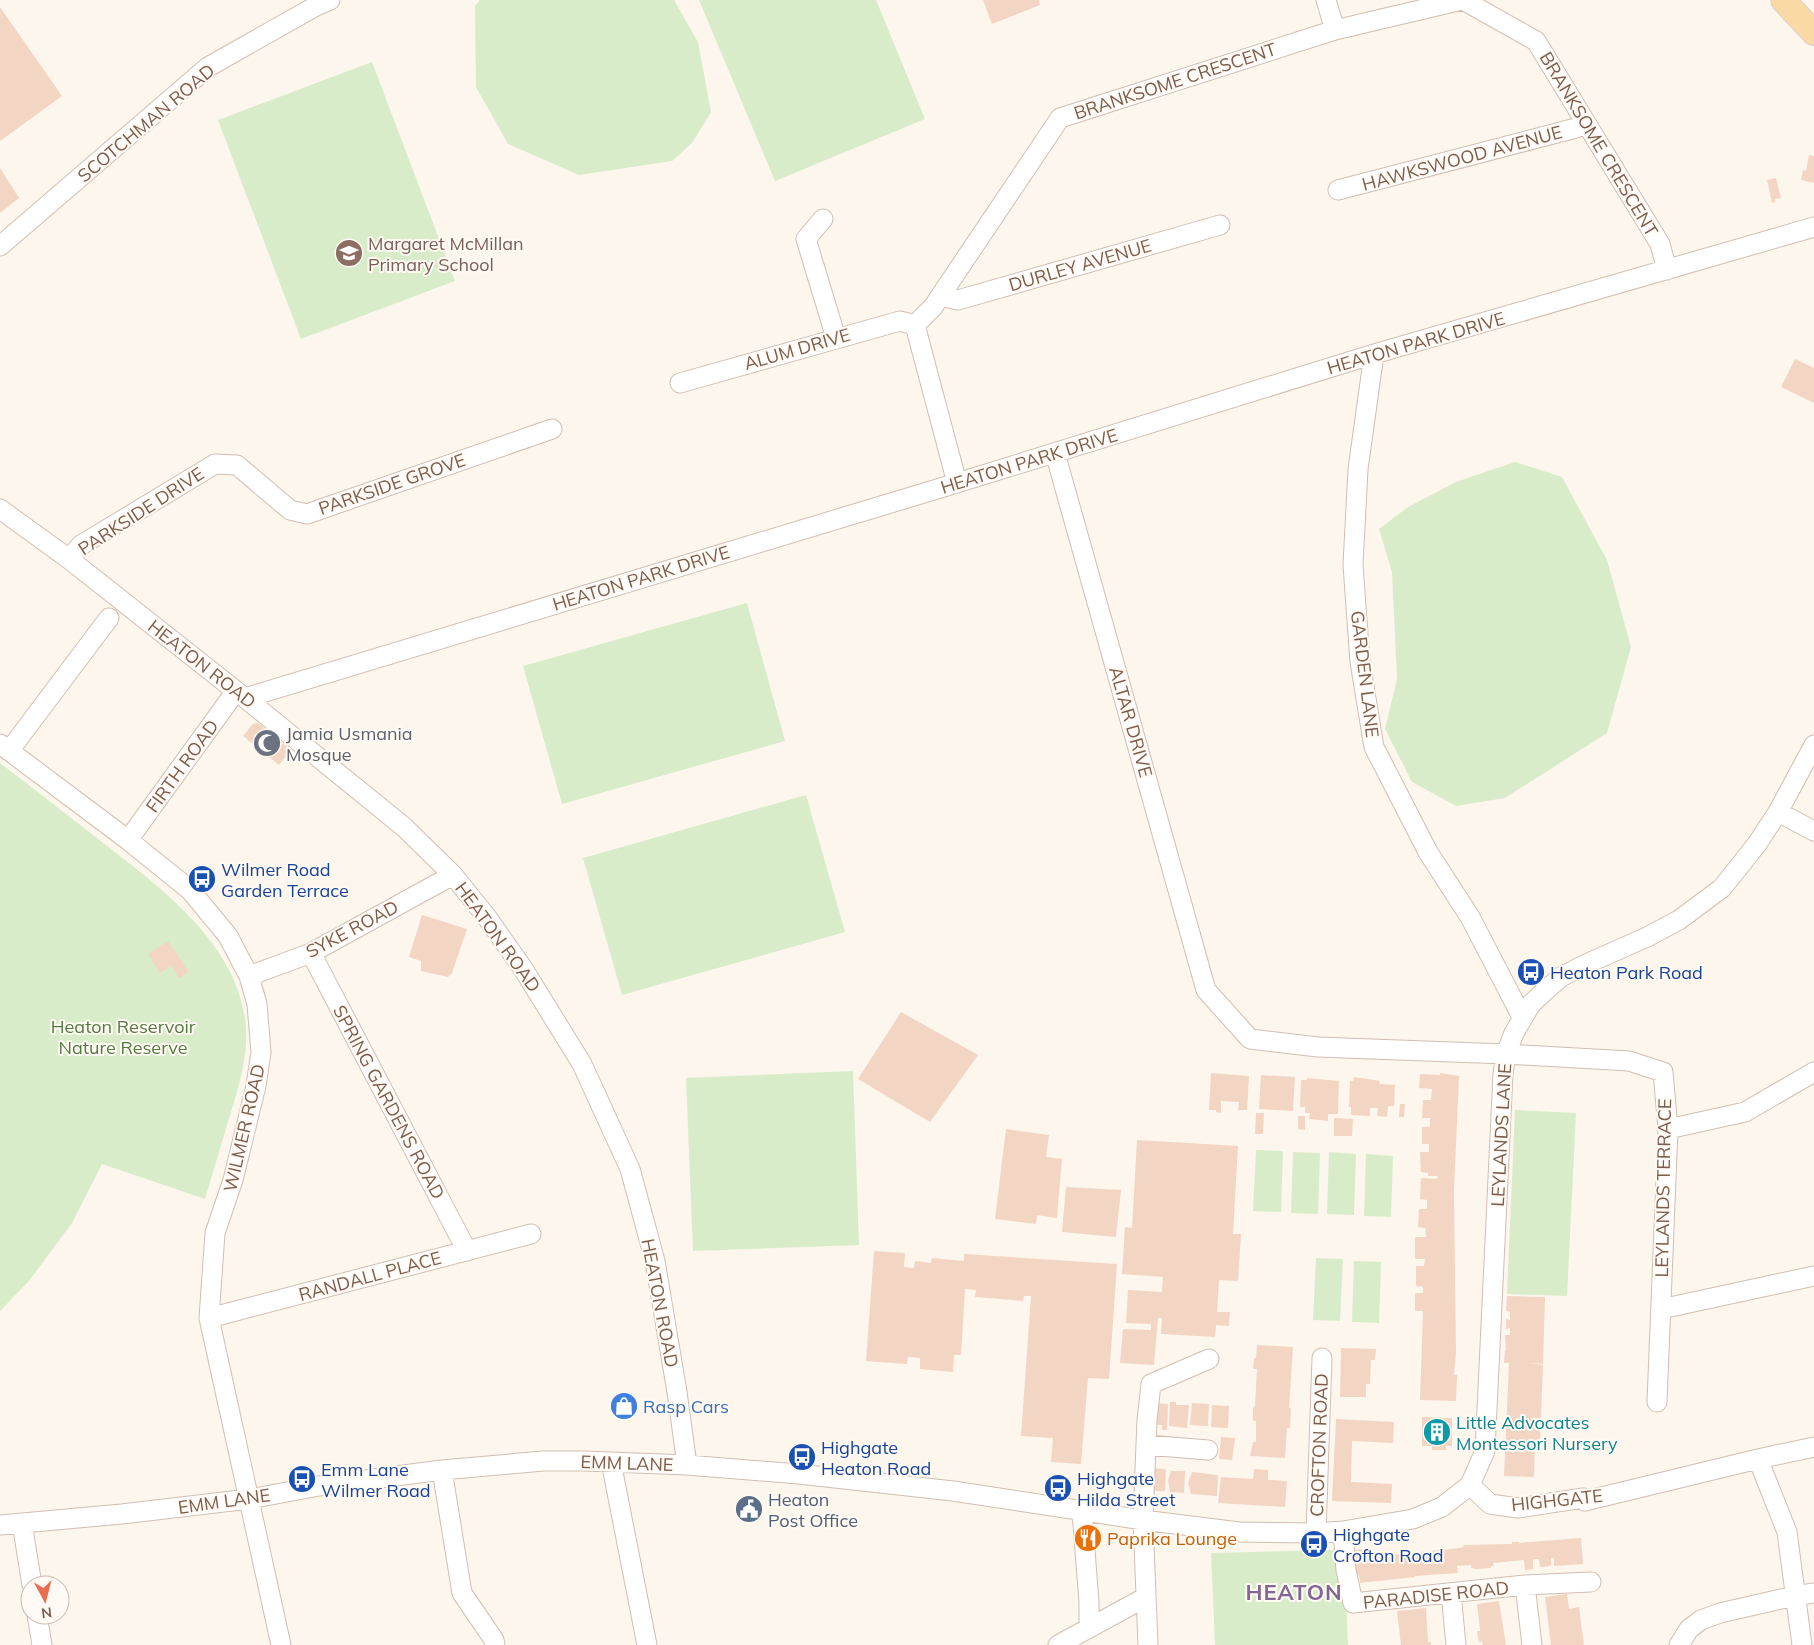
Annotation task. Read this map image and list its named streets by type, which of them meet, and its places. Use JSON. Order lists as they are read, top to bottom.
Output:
{
  "streets": {
    "street": [
      "BRANKSOME CRESCENT",
      "SCOTCHMAN ROAD",
      "HAWKSWOOD AVENUE",
      "DURLEY AVENUE",
      "HEATON PARK DRIVE",
      "ALUM DRIVE",
      "PARKSIDE GROVE",
      "PARKSIDE DRIVE",
      "HEATON ROAD",
      "GARDEN LANE",
      "ALTAR DRIVE",
      "FIRTH ROAD",
      "SYKE ROAD",
      "SPRING GARDENS ROAD",
      "WILMER ROAD",
      "LEYLANDS LANE",
      "LEYLANDS TERRACE",
      "RANDALL PLACE",
      "CROFTON ROAD",
      "EMM LANE",
      "HIGHGATE",
      "PARADISE ROAD"
    ]
  },
  "crossings": [
    ["BRANKSOME CRESCENT", "HAWKSWOOD AVENUE"],
    ["BRANKSOME CRESCENT", "DURLEY AVENUE"],
    ["BRANKSOME CRESCENT", "HEATON PARK DRIVE"],
    ["BRANKSOME CRESCENT", "ALUM DRIVE"],
    ["HEATON PARK DRIVE", "HEATON ROAD"],
    ["HEATON PARK DRIVE", "GARDEN LANE"],
    ["HEATON PARK DRIVE", "ALTAR DRIVE"],
    ["HEATON PARK DRIVE", "FIRTH ROAD"],
    ["PARKSIDE GROVE", "PARKSIDE DRIVE"],
    ["PARKSIDE DRIVE", "HEATON ROAD"],
    ["HEATON ROAD", "FIRTH ROAD"],
    ["HEATON ROAD", "SYKE ROAD"],
    ["HEATON ROAD", "EMM LANE"],
    ["GARDEN LANE", "LEYLANDS LANE"],
    ["ALTAR DRIVE", "LEYLANDS LANE"],
    ["ALTAR DRIVE", "LEYLANDS TERRACE"],
    ["FIRTH ROAD", "WILMER ROAD"],
    ["SYKE ROAD", "SPRING GARDENS ROAD"],
    ["SYKE ROAD", "WILMER ROAD"],
    ["SPRING GARDENS ROAD", "RANDALL PLACE"],
    ["WILMER ROAD", "RANDALL PLACE"],
    ["WILMER ROAD", "EMM LANE"],
    ["LEYLANDS LANE", "LEYLANDS TERRACE"],
    ["LEYLANDS LANE", "HIGHGATE"]
  ],
  "districts": ["HEATON"],
  "parks": ["Heaton Reservoir Nature Reserve"],
  "places": {
    "school or university": ["Margaret McMillan Primary School"],
    "mosque": ["Jamia Usmania Mosque"],
    "bus stop": [
      "Wilmer Road Garden Terrace",
      "Heaton Park Road",
      "Highgate Heaton Road",
      "Emm Lane Wilmer Road",
      "Highgate Hilda Street",
      "Highgate Crofton Road"
    ],
    "shop": ["Rasp Cars"],
    "building": ["Little Advocates Montessori Nursery"],
    "public building": ["Heaton Post Office"],
    "restaurant": ["Paprika Lounge"]
  },
  "north": "bottom"
}
